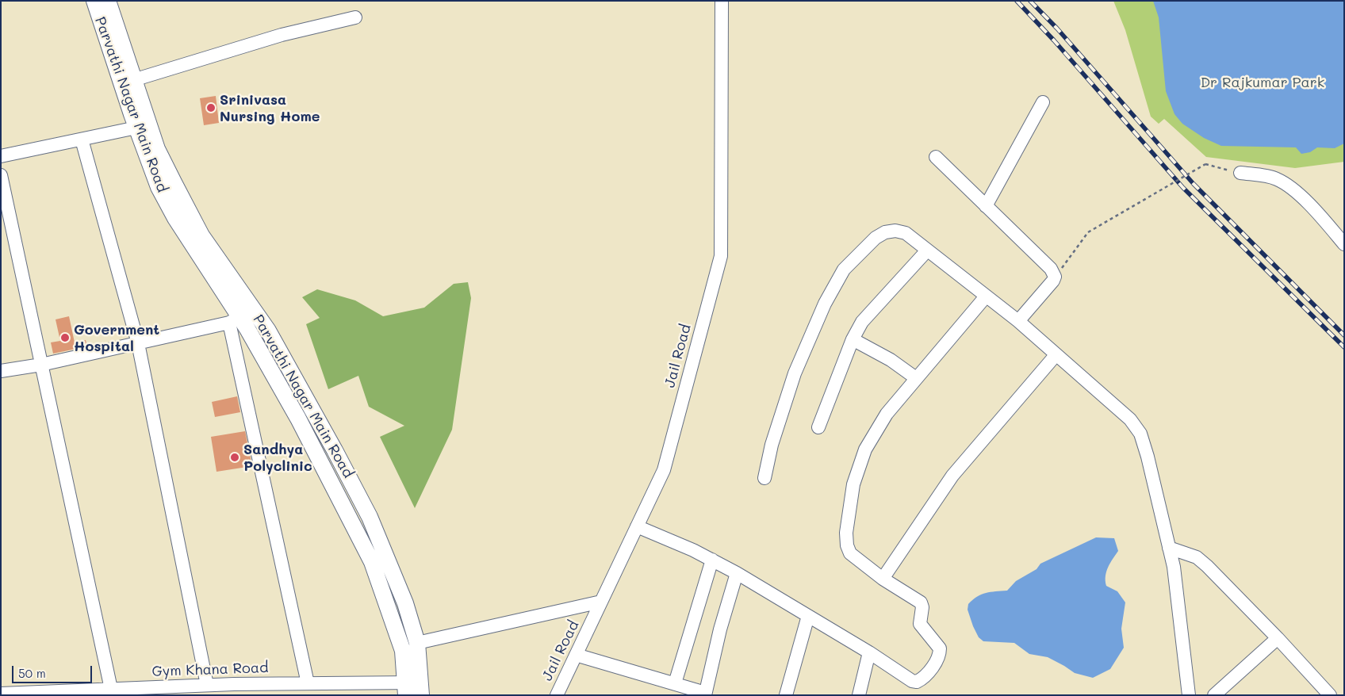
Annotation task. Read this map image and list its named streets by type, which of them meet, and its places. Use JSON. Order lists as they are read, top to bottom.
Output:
{
  "streets": {
    "main road": ["Parvathi Nagar Main Road"],
    "street": ["Jail Road", "Gym Khana Road"]
  },
  "crossings": [
    ["Parvathi Nagar Main Road", "Gym Khana Road"]
  ],
  "parks": ["Dr Rajkumar Park"],
  "places": ["Srinivasa Nursing Home", "Government Hospital", "Sandhya Polyclinic"],
  "scale_bar": "50 m"
}
